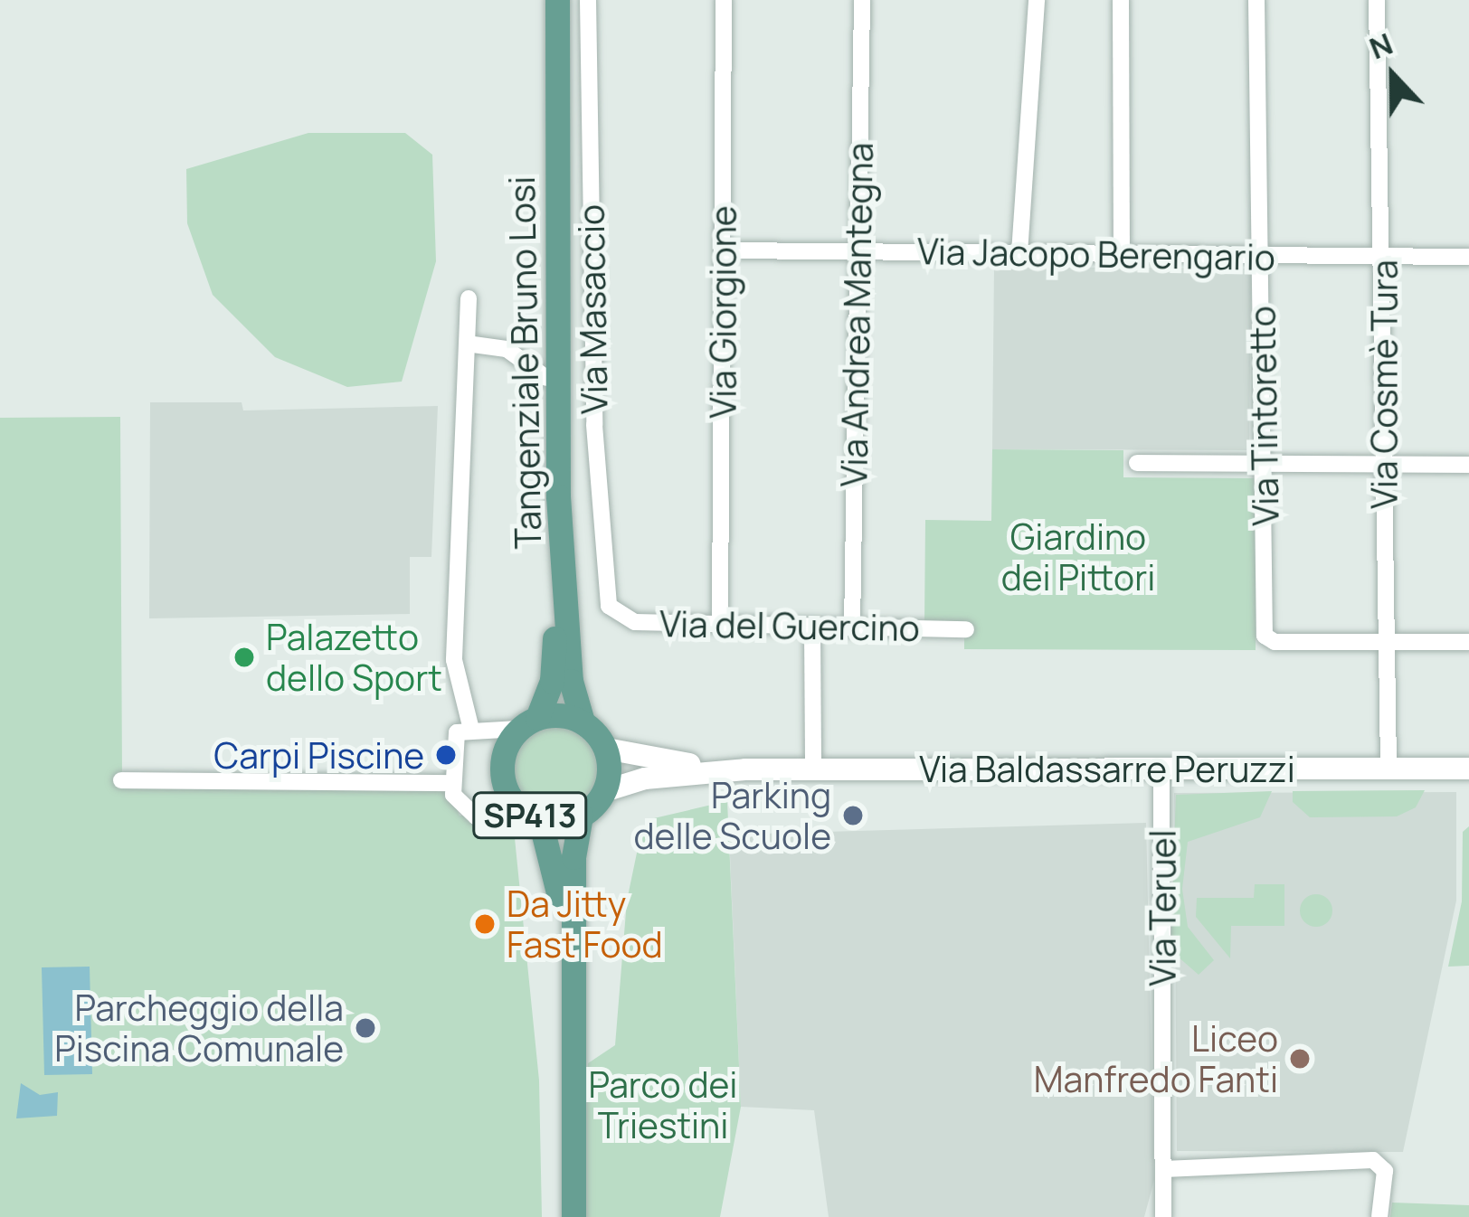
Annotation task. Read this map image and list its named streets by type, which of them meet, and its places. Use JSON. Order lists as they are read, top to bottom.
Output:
{
  "streets": {
    "main road": ["Tangenziale Bruno Losi", "SP413"],
    "street": [
      "Via Jacopo Berengario",
      "Via Masaccio",
      "Via Giorgione",
      "Via Andrea Mantegna",
      "Via Cosmè Tura",
      "Via Tintoretto",
      "Via del Guercino",
      "Via Baldassarre Peruzzi",
      "Via Teruel"
    ]
  },
  "crossings": [
    ["Via Jacopo Berengario", "Via Giorgione"],
    ["Via Jacopo Berengario", "Via Andrea Mantegna"],
    ["Via Jacopo Berengario", "Via Cosmè Tura"],
    ["Via Jacopo Berengario", "Via Tintoretto"],
    ["Via Masaccio", "Via del Guercino"],
    ["Via Giorgione", "Via del Guercino"],
    ["Via Andrea Mantegna", "Via del Guercino"],
    ["Tangenziale Bruno Losi", "Via Baldassarre Peruzzi"],
    ["Tangenziale Bruno Losi", "SP413"],
    ["Via Cosmè Tura", "Via Tintoretto"],
    ["Via Cosmè Tura", "Via Baldassarre Peruzzi"],
    ["Via Baldassarre Peruzzi", "SP413"],
    ["Via Baldassarre Peruzzi", "Via Teruel"]
  ],
  "parks": ["Giardino dei Pittori", "Parco dei Triestini"],
  "places": [
    "Palazetto dello Sport",
    "Carpi Piscine",
    "Parking delle Scuole",
    "Da Jitty Fast Food",
    "Parcheggio della Piscina Comunale",
    "Liceo Manfredo Fanti"
  ],
  "north": "top"
}
